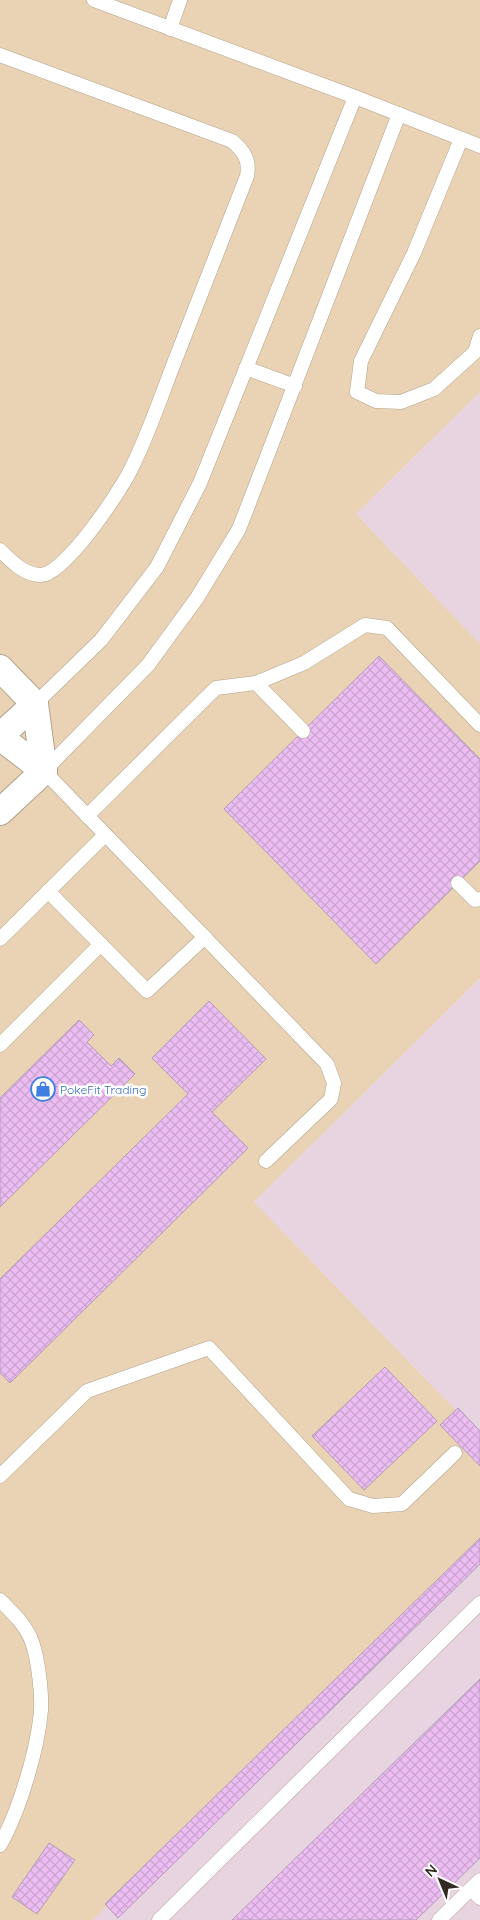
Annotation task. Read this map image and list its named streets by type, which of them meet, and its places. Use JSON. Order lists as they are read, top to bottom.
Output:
{
  "places": {
    "shop": ["PokeFit Trading"]
  },
  "north": "top left"
}
